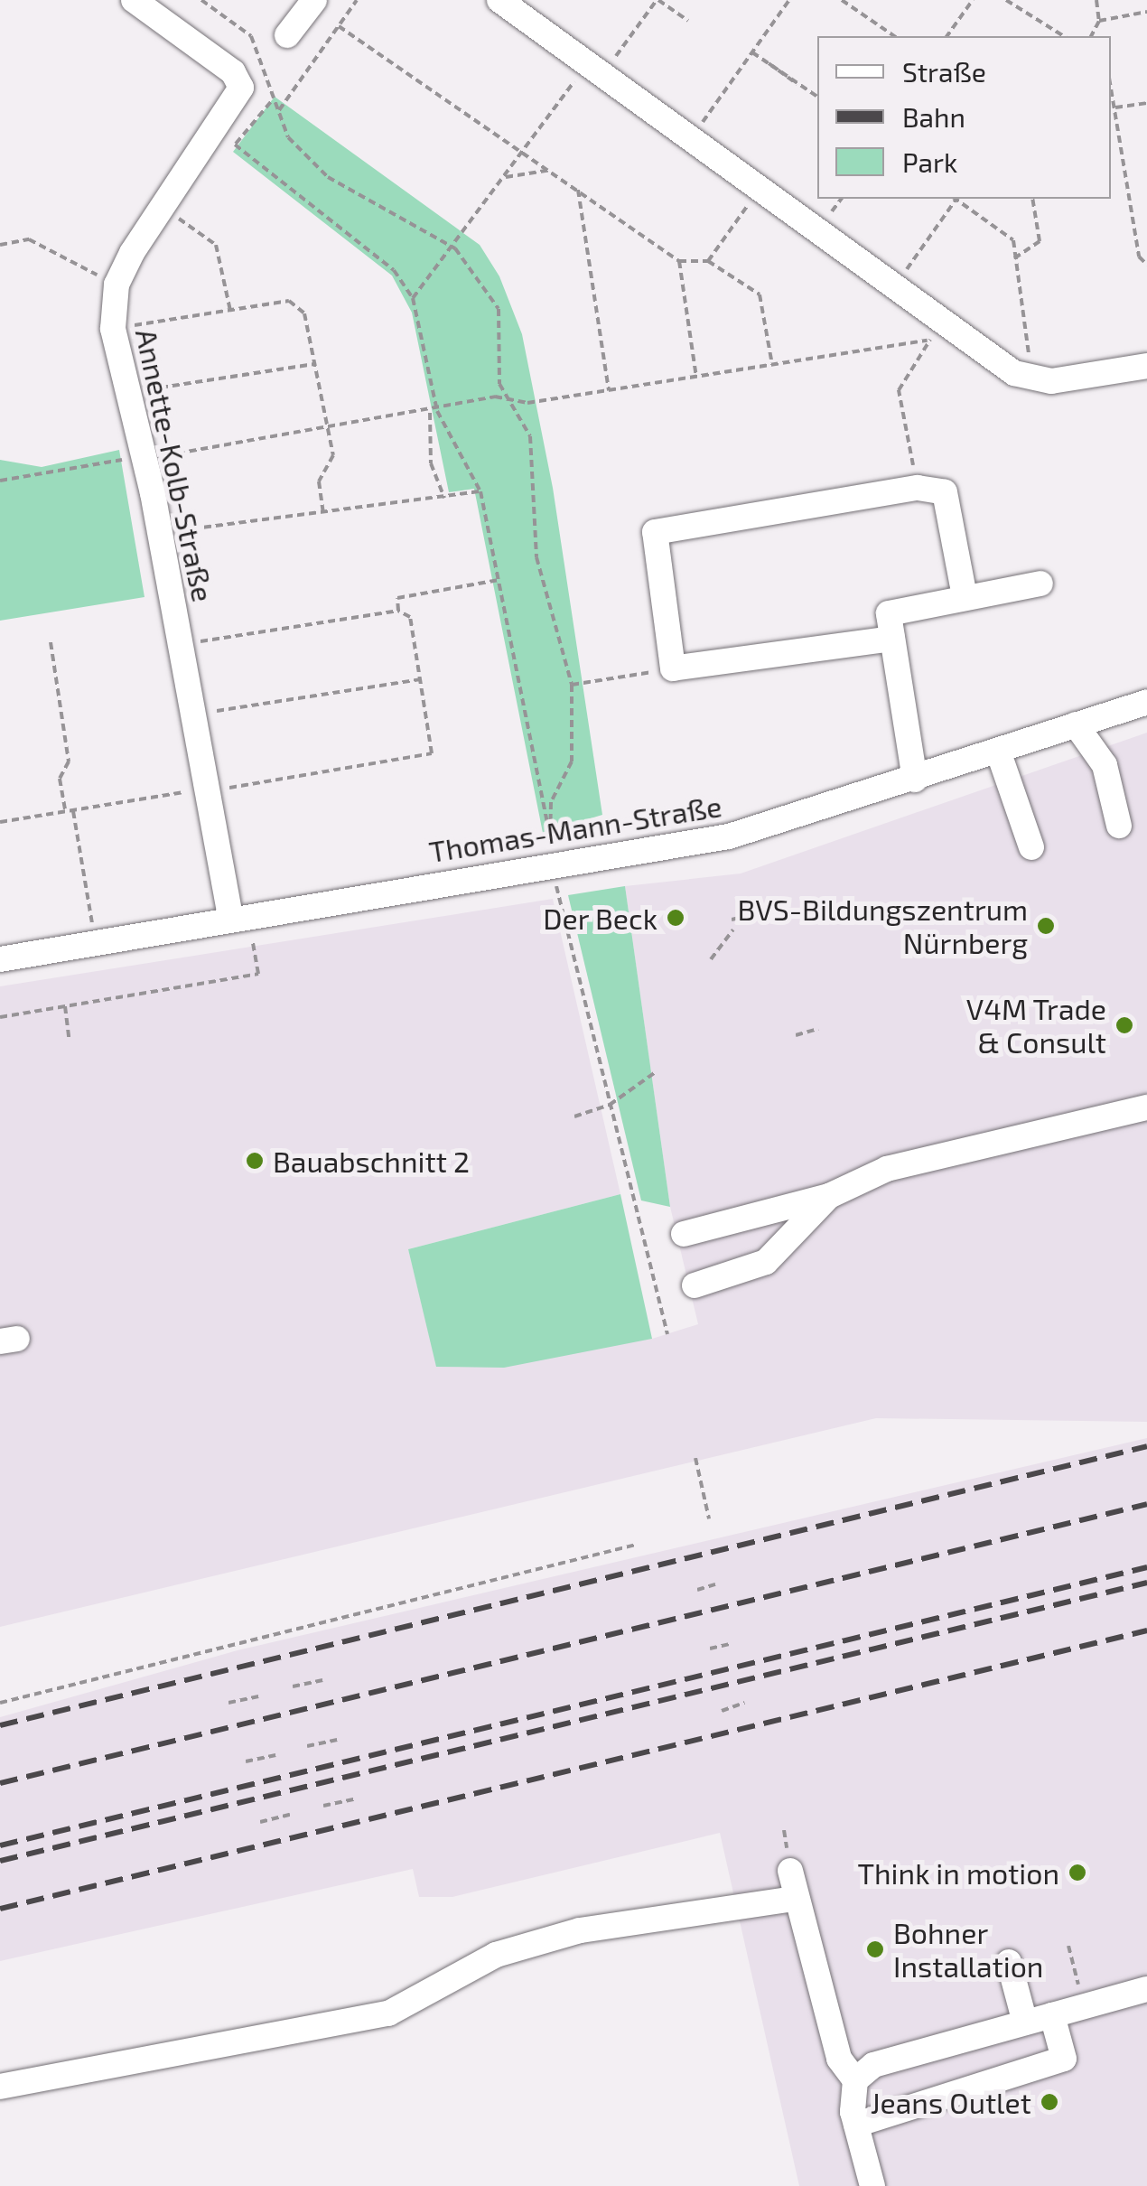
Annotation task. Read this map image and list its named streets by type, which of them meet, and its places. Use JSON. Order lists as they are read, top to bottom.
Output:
{
  "streets": {
    "street": ["Annette-Kolb-Straße", "Thomas-Mann-Straße"]
  },
  "crossings": [
    ["Annette-Kolb-Straße", "Thomas-Mann-Straße"]
  ],
  "places": [
    "Der Beck",
    "BVS-Bildungszentrum Nürnberg",
    "V4M Trade & Consult",
    "Bauabschnitt 2",
    "Think in motion",
    "Bohner Installation",
    "Jeans Outlet"
  ],
  "legend": ["Straße", "Bahn", "Park"]
}
